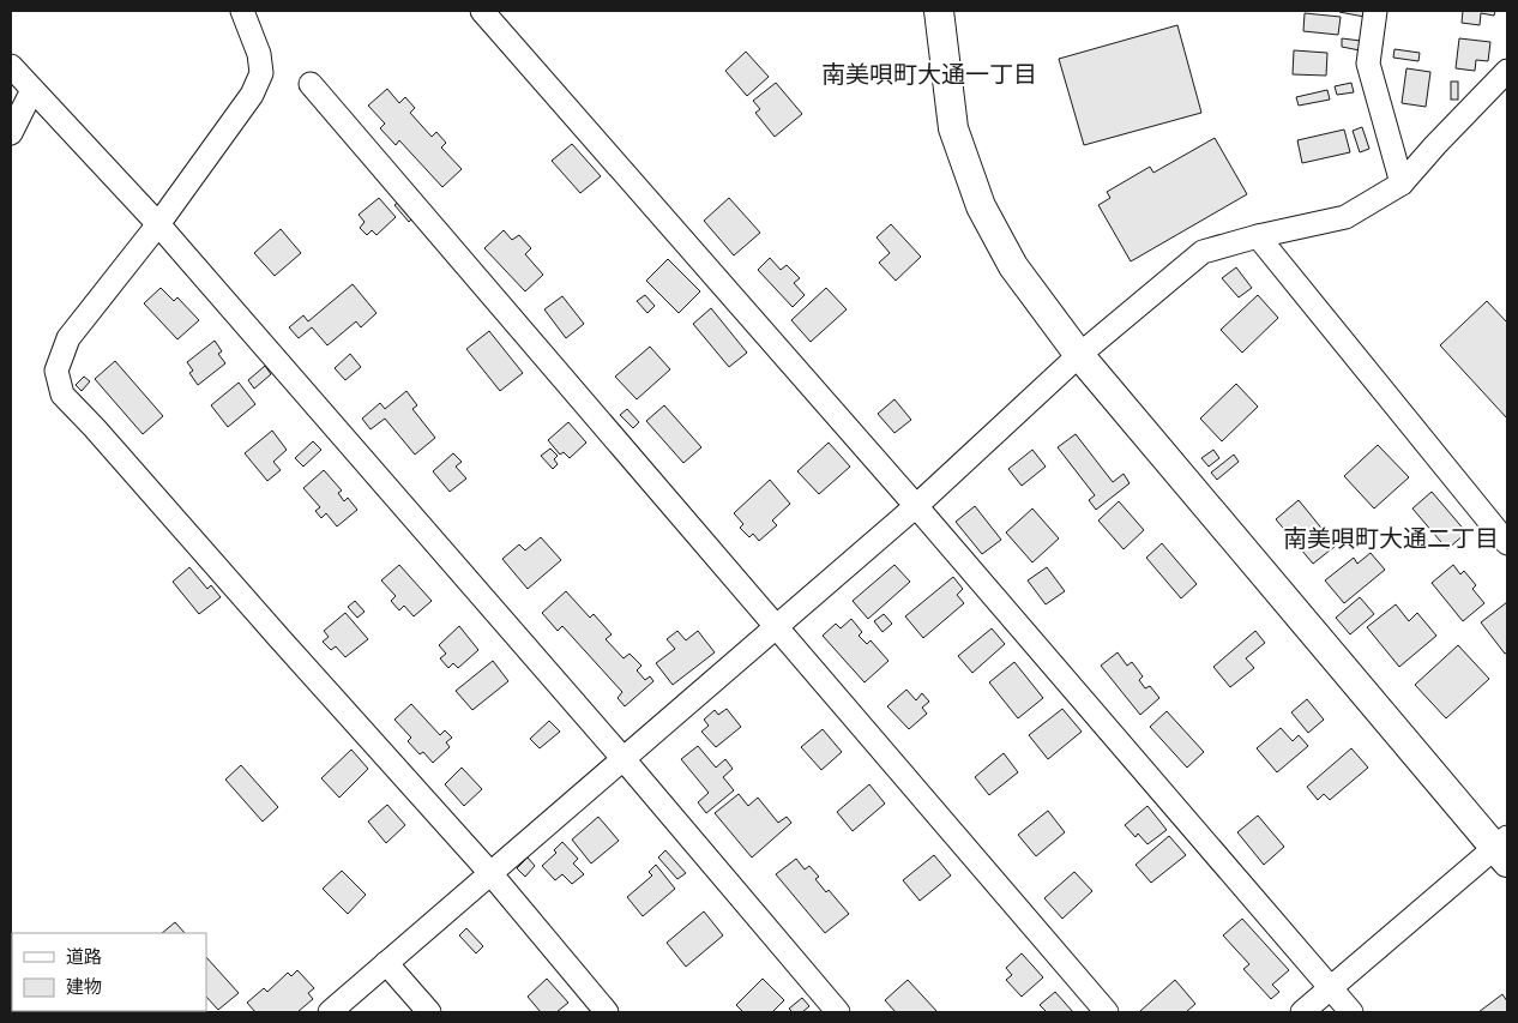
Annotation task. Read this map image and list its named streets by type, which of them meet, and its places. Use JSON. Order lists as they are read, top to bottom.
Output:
{
  "districts": ["南美唄町大通一丁目", "南美唄町大通二丁目"],
  "legend": ["道路", "建物"]
}
